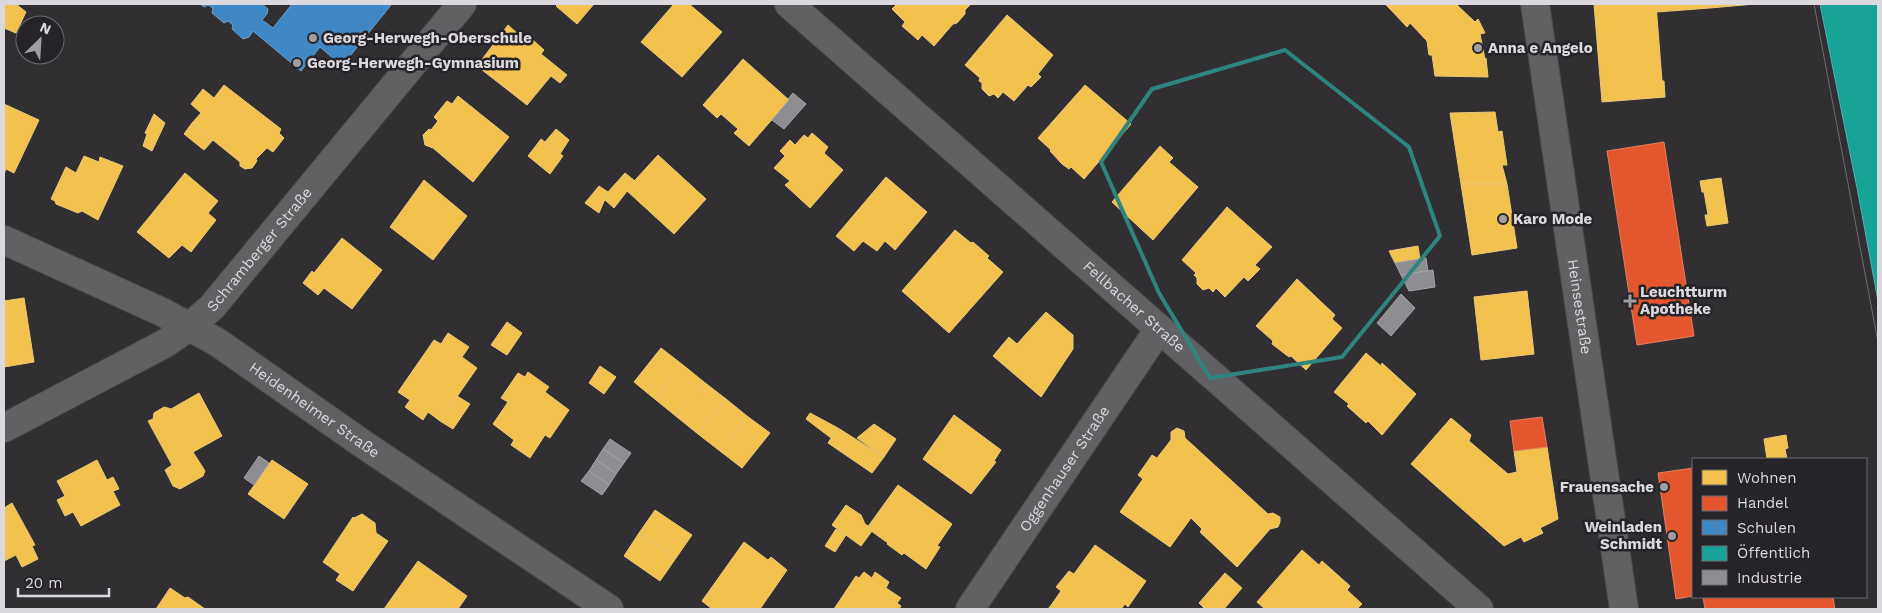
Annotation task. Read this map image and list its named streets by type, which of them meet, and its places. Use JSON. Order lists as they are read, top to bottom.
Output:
{
  "streets": {
    "street": [
      "Schramberger Straße",
      "Heinsestraße",
      "Fellbacher Straße",
      "Heidenheimer Straße",
      "Oggenhauser Straße"
    ]
  },
  "crossings": [
    ["Schramberger Straße", "Heidenheimer Straße"],
    ["Fellbacher Straße", "Oggenhauser Straße"]
  ],
  "places": {
    "other": [
      "Georg-Herwegh-Oberschule",
      "Anna e Angelo",
      "Georg-Herwegh-Gymnasium",
      "Karo Mode",
      "Frauensache",
      "Weinladen Schmidt"
    ],
    "health": ["Leuchtturm Apotheke"]
  },
  "legend": [
    "Wohnen",
    "Handel",
    "Schulen",
    "Öffentlich",
    "Industrie"
  ],
  "scale_bar": "20 m",
  "north": "top right"
}
